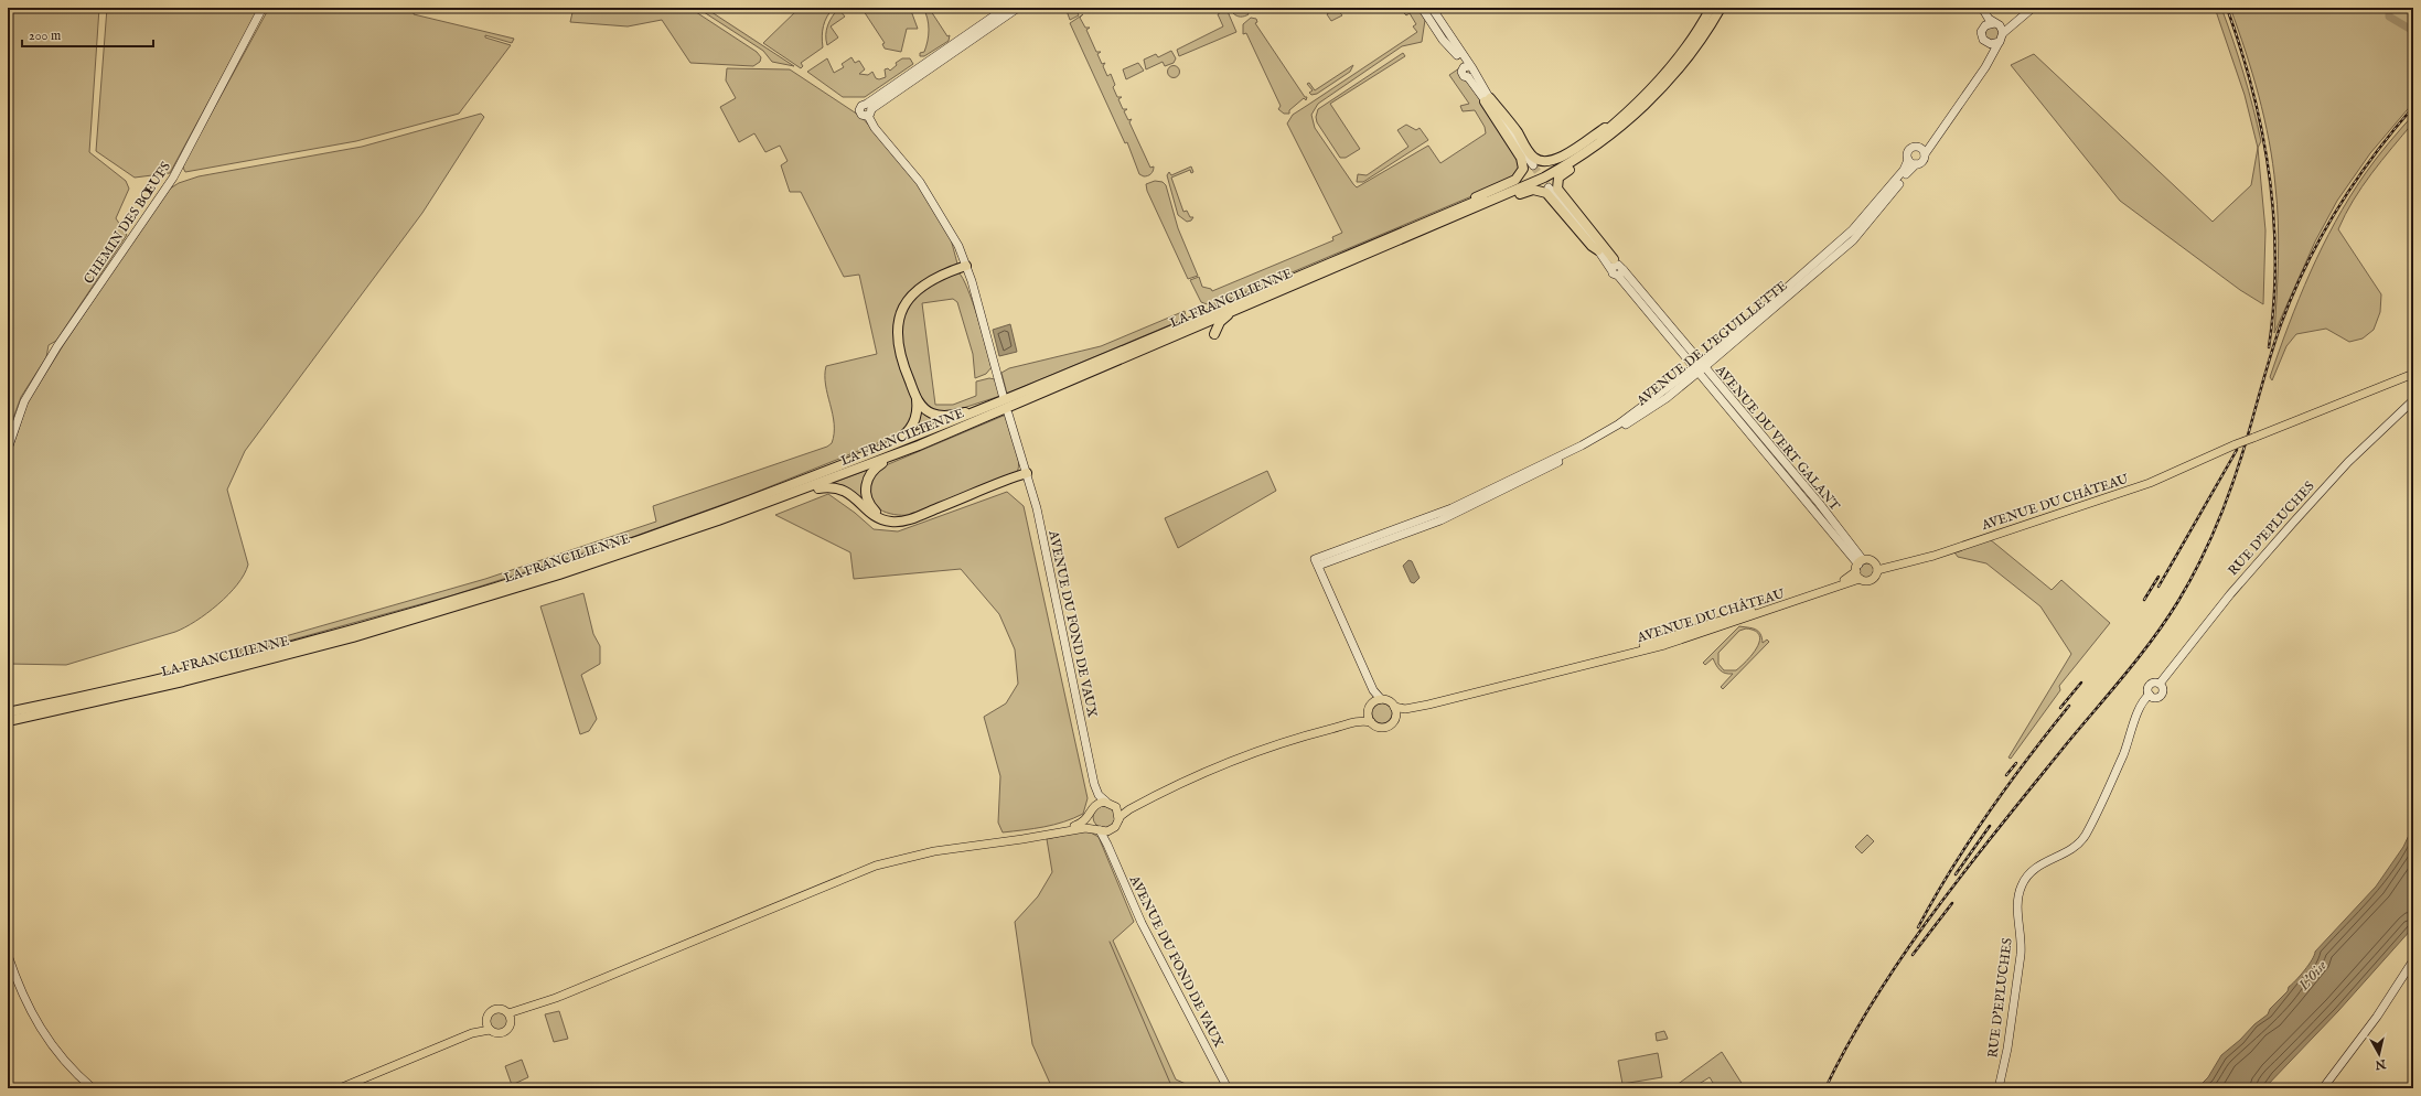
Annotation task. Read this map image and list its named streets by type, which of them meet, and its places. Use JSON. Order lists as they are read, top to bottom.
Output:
{
  "streets": {
    "highway": ["LA FRANCILIENNE"],
    "main road": ["AVENUE DU CHÂTEAU"],
    "street": [
      "CHEMIN DES BŒUFS",
      "AVENUE DE L'EGUILLETTE",
      "AVENUE DU VERT GALANT",
      "RUE D'EPLUCHES",
      "AVENUE DU FOND DE VAUX"
    ]
  },
  "crossings": [
    ["AVENUE DE L'EGUILLETTE", "AVENUE DU VERT GALANT"],
    ["AVENUE DE L'EGUILLETTE", "AVENUE DU CHÂTEAU"],
    ["AVENUE DU VERT GALANT", "AVENUE DU CHÂTEAU"]
  ],
  "water": ["L'Oise"],
  "scale_bar": "200 m",
  "north": "bottom"
}
